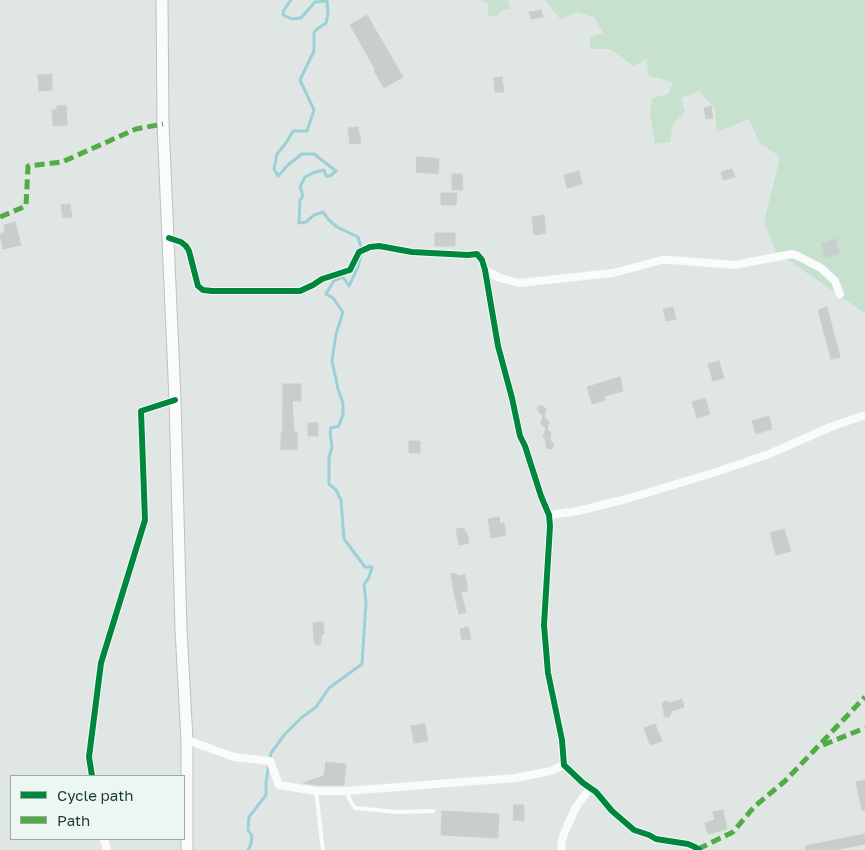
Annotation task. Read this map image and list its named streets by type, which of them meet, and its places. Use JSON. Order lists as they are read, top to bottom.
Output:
{
  "legend": ["Cycle path", "Path"]
}
